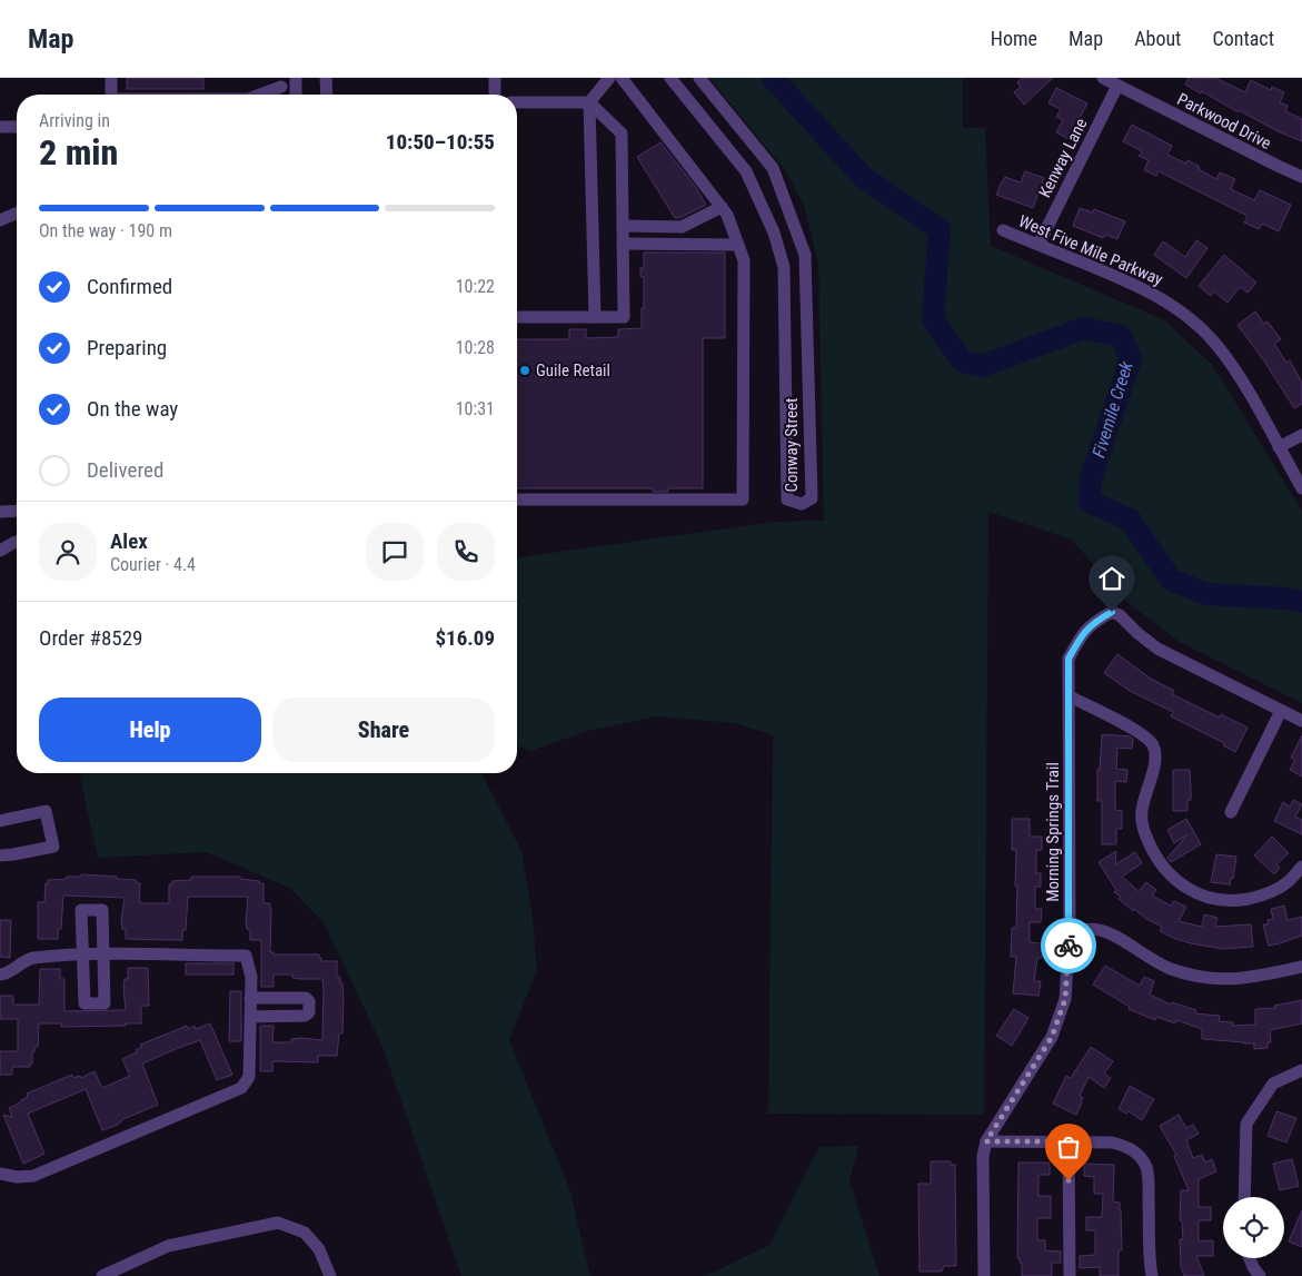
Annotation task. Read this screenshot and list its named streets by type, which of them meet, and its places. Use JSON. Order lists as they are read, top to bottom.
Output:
{
  "streets": {
    "street": [
      "Parkwood Drive",
      "Kenway Lane",
      "West Five Mile Parkway",
      "Conway Street",
      "Morning Springs Trail"
    ]
  },
  "crossings": [
    ["Parkwood Drive", "Kenway Lane"],
    ["Kenway Lane", "West Five Mile Parkway"]
  ],
  "water": ["Fivemile Creek"],
  "places": ["Guile Retail"],
  "page": {
    "header": "Map",
    "nav": [
      "Home",
      "Map",
      "About",
      "Contact"
    ],
    "heading": ["2 min", "Arriving in", "10:50–10:55"],
    "panel": [
      "Alex",
      "Courier · 4.4",
      "Order #8529",
      "$16.09"
    ],
    "bar": "On the way · 190 m",
    "list": [
      ["Confirmed", "10:22"],
      ["Preparing", "10:28"],
      ["On the way", "10:31"],
      "Delivered"
    ],
    "buttons": ["Help", "Share"]
  }
}
